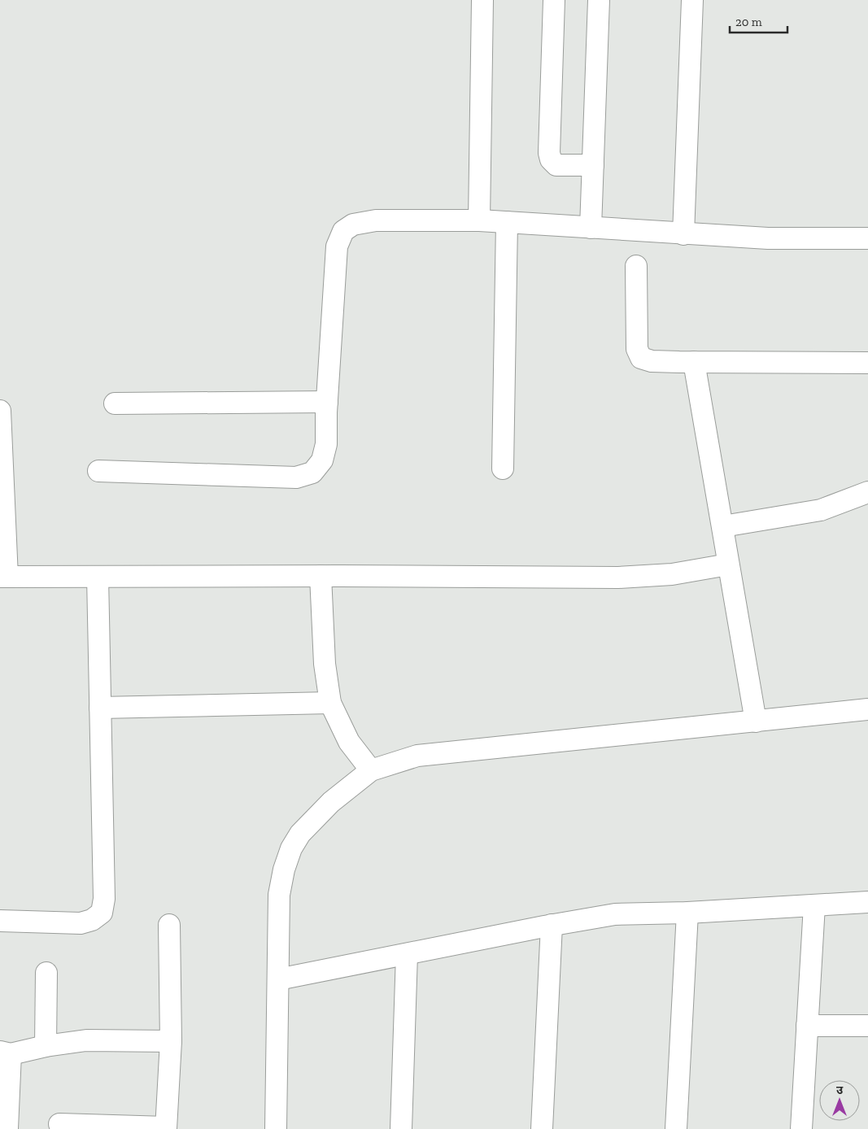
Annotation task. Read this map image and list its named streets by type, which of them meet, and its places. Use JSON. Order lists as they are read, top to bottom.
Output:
{
  "scale_bar": "20 m",
  "north": "top"
}
